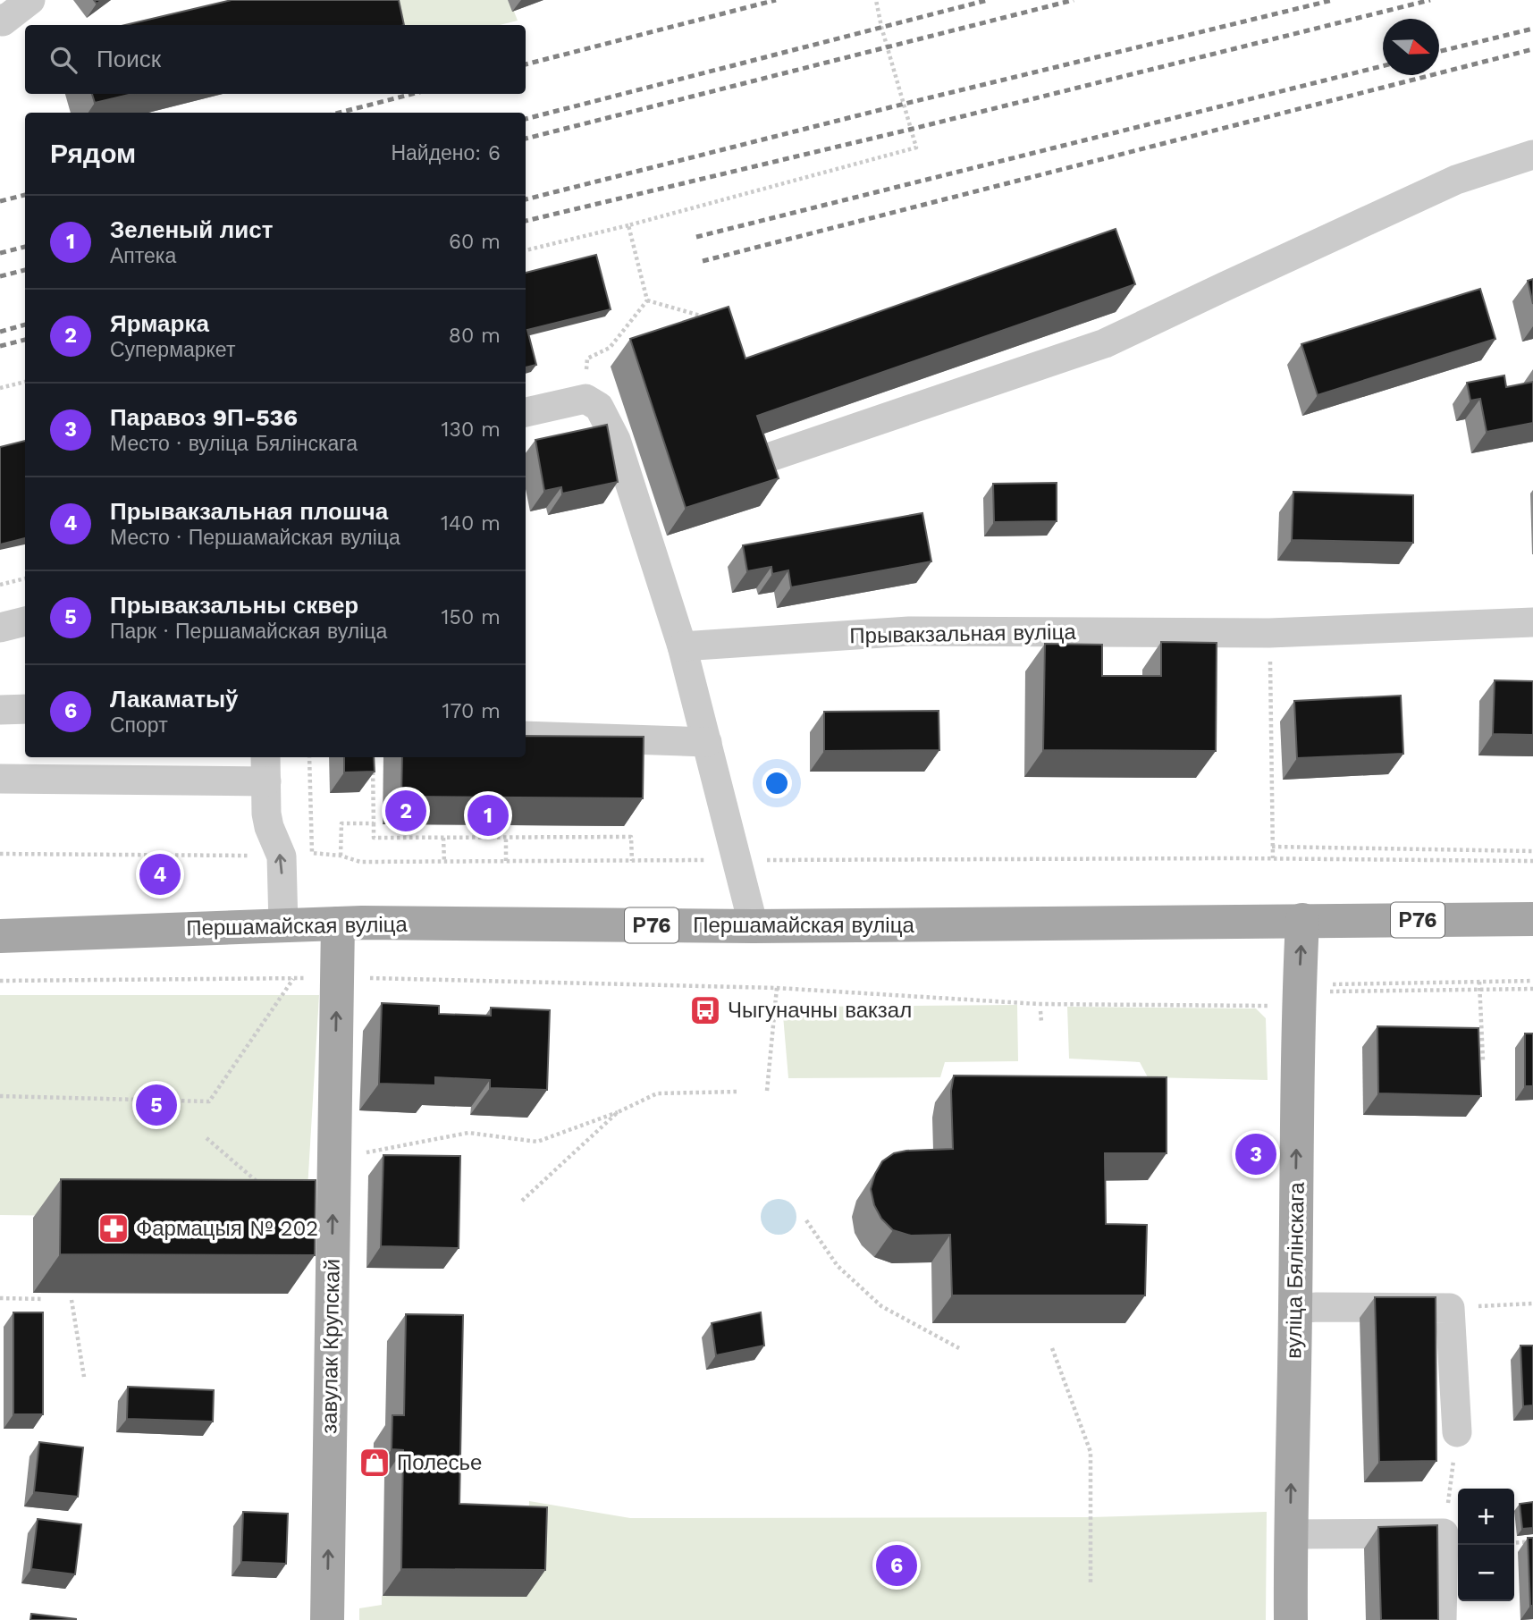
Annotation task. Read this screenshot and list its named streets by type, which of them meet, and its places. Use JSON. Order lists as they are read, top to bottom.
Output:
{
  "streets": {
    "main road": [
      "Р76",
      "Першамайская вуліца",
      "вуліца Бялінскага",
      "завулак Крупскай"
    ],
    "street": ["Прывакзальная вуліца"]
  },
  "crossings": [
    ["Першамайская вуліца", "вуліца Бялінскага"],
    ["Першамайская вуліца", "завулак Крупскай"]
  ],
  "one_way": ["вуліца Бялінскага", "завулак Крупскай"],
  "places": {
    "bus stop": ["Чыгуначны вакзал"],
    "pharmacy": ["Фармацыя № 202"],
    "shop": ["Полесье"]
  },
  "north": "right",
  "page": {
    "search": "Поиск",
    "heading": ["Рядом", "Найдено: 6"],
    "list": [
      {
        "mark": "1",
        "name": "Зеленый лист",
        "note": "Аптека",
        "value": "60 m"
      },
      {
        "mark": "2",
        "name": "Ярмарка",
        "note": "Супермаркет",
        "value": "80 m"
      },
      {
        "mark": "3",
        "name": "Паравоз 9П-536",
        "note": "Место · вуліца Бялінскага",
        "value": "130 m"
      },
      {
        "mark": "4",
        "name": "Прывакзальная плошча",
        "note": "Место · Першамайская вуліца",
        "value": "140 m"
      },
      {
        "mark": "5",
        "name": "Прывакзальны сквер",
        "note": "Парк · Першамайская вуліца",
        "value": "150 m"
      },
      {
        "mark": "6",
        "name": "Лакаматыў",
        "note": "Спорт",
        "value": "170 m"
      }
    ],
    "pins": [
      "2",
      "1",
      "4",
      "5",
      "3",
      "6"
    ],
    "map_buttons": ["+", "−"]
  }
}
